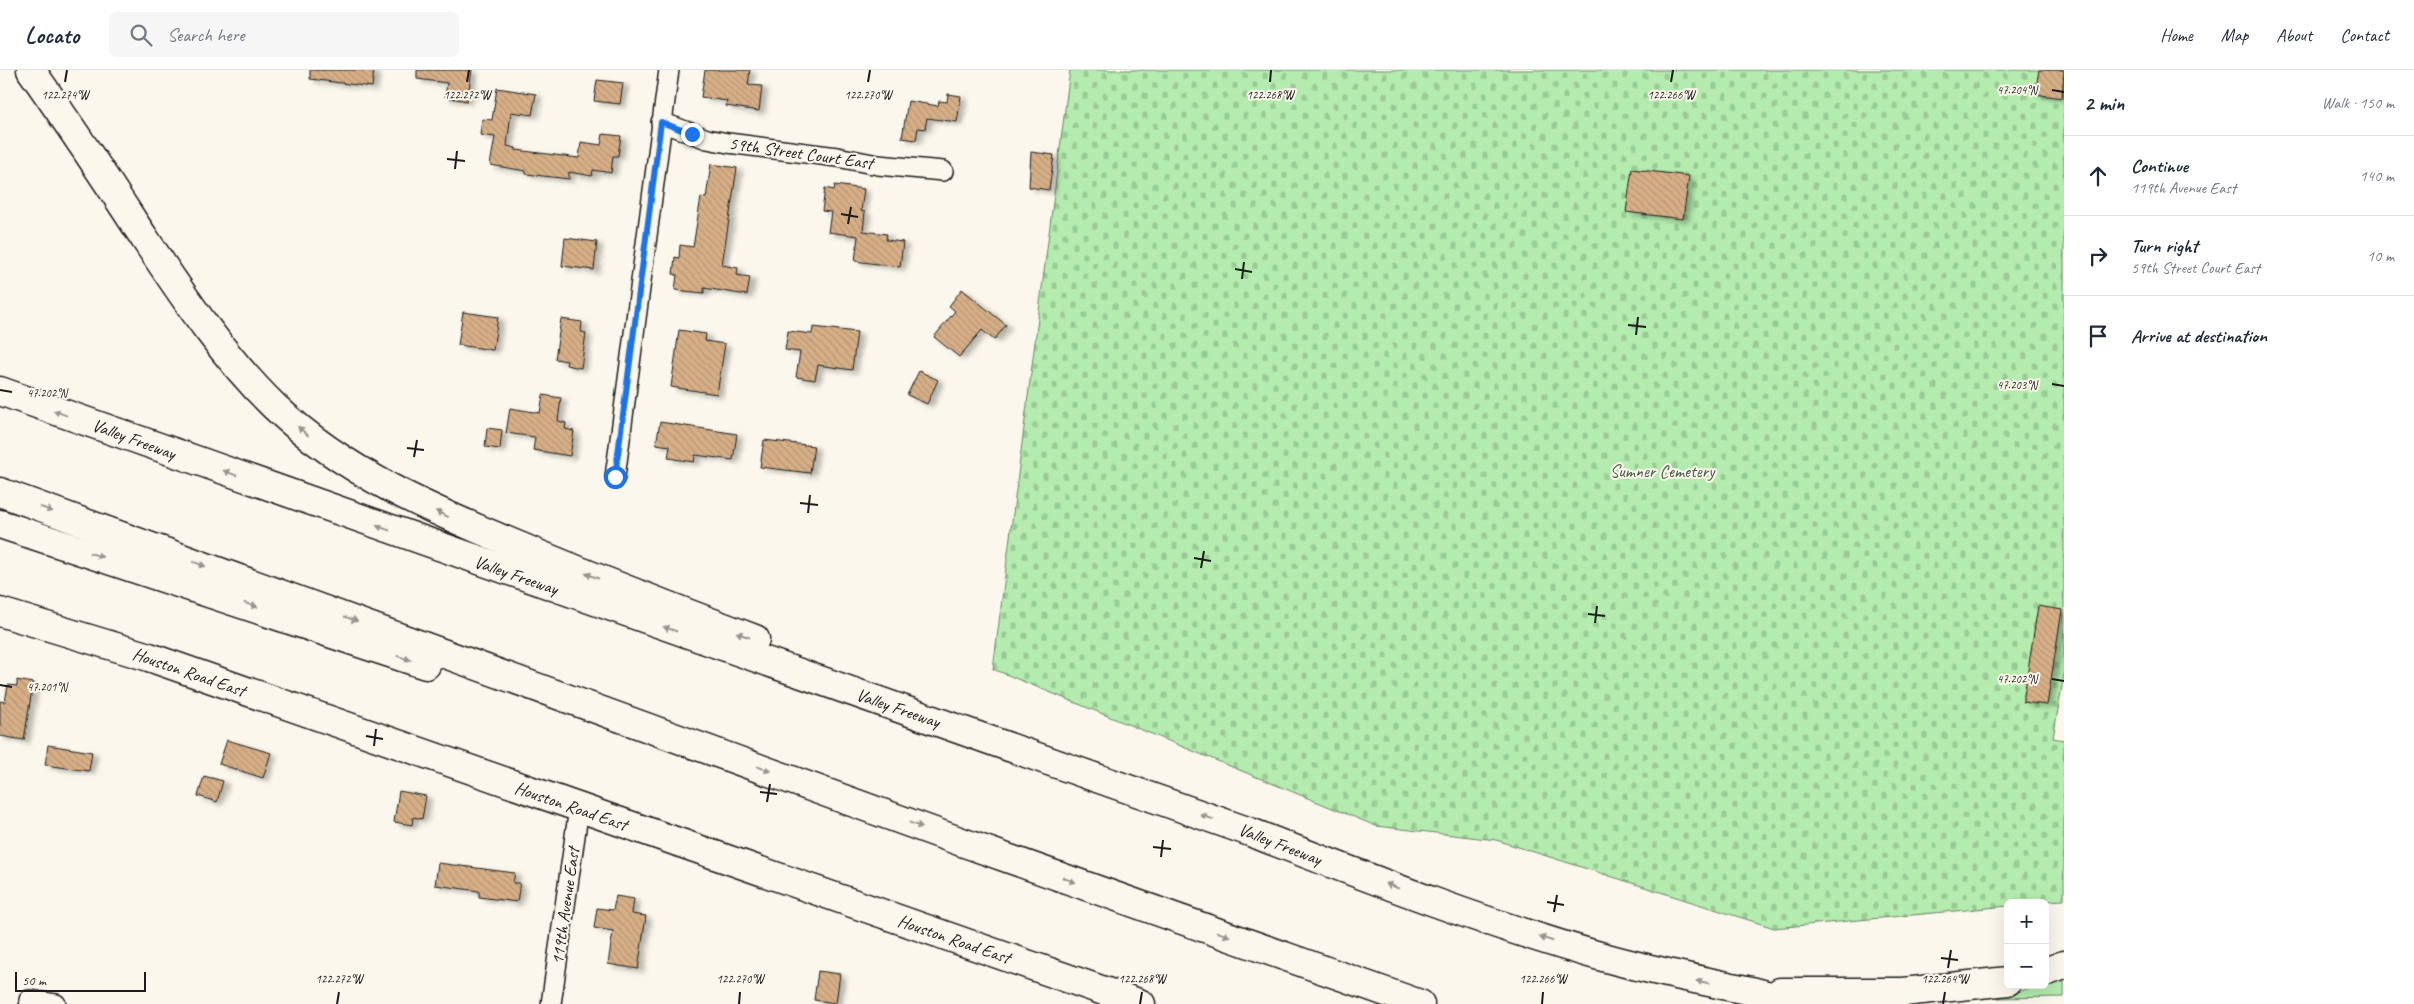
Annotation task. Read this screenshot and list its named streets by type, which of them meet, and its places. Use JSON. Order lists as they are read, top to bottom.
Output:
{
  "streets": {
    "main road": ["Valley Freeway", "Houston Road East"],
    "street": ["59th Street Court East", "119th Avenue East"]
  },
  "crossings": [
    ["Houston Road East", "119th Avenue East"]
  ],
  "parks": ["Sumner Cemetery"],
  "scale_bar": "50 m",
  "page": {
    "header": "Locato",
    "search": "Search here",
    "nav": [
      "Home",
      "Map",
      "About",
      "Contact"
    ],
    "heading": ["2 min", "Walk · 150 m"],
    "list": [
      ["Continue", "119th Avenue East", "140 m"],
      ["Turn right", "59th Street Court East", "10 m"],
      "Arrive at destination"
    ],
    "map_buttons": ["+", "−"],
    "scale": "50 m"
  },
  "coordinates": [
    "47.204°N",
    "122.274°W",
    "122.272°W",
    "122.270°W",
    "122.268°W",
    "122.266°W",
    "47.203°N",
    "47.202°N",
    "47.201°N",
    "122.264°W"
  ]
}
